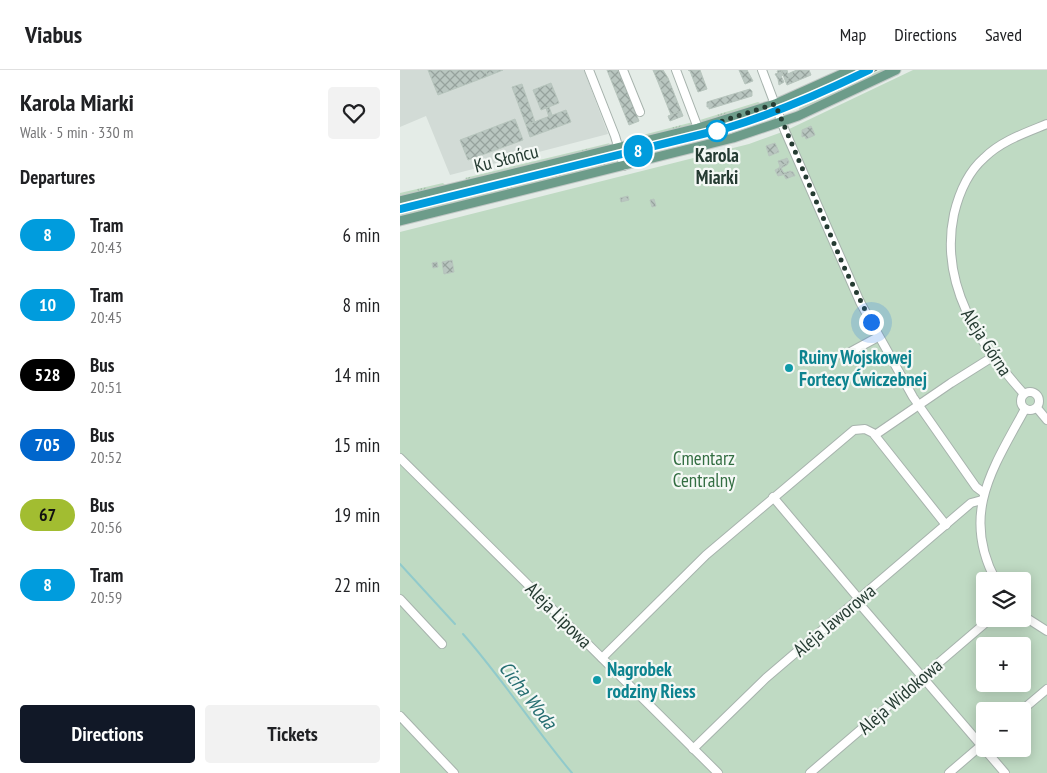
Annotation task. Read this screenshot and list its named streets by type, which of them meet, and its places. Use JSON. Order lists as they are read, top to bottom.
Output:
{
  "streets": {
    "main road": ["Ku Słońcu"],
    "street": [
      "Aleja Górna",
      "Aleja Lipowa",
      "Aleja Jaworowa",
      "Aleja Widokowa"
    ]
  },
  "crossings": [
    ["Aleja Lipowa", "Aleja Jaworowa"]
  ],
  "water": ["Cicha Woda"],
  "parks": ["Cmentarz Centralny"],
  "places": ["Karola Miarki", "Ruiny Wojskowej Fortecy Ćwiczebnej", "Nagrobek rodziny Riess"],
  "lines": ["tram line 8"],
  "page": {
    "header": "Viabus",
    "nav": ["Map", "Directions", "Saved"],
    "heading": [
      ["Karola Miarki", "Walk · 5 min · 330 m"],
      "Departures"
    ],
    "on_map": "8",
    "list": [
      {
        "mark": "8",
        "name": "Tram",
        "note": "20:43",
        "value": "6 min"
      },
      {
        "mark": "10",
        "name": "Tram",
        "note": "20:45",
        "value": "8 min"
      },
      {
        "mark": "528",
        "name": "Bus",
        "note": "20:51",
        "value": "14 min"
      },
      {
        "mark": "705",
        "name": "Bus",
        "note": "20:52",
        "value": "15 min"
      },
      {
        "mark": "67",
        "name": "Bus",
        "note": "20:56",
        "value": "19 min"
      },
      {
        "mark": "8",
        "name": "Tram",
        "note": "20:59",
        "value": "22 min"
      }
    ],
    "map_buttons": ["+", "−"],
    "buttons": ["Directions", "Tickets"]
  }
}
